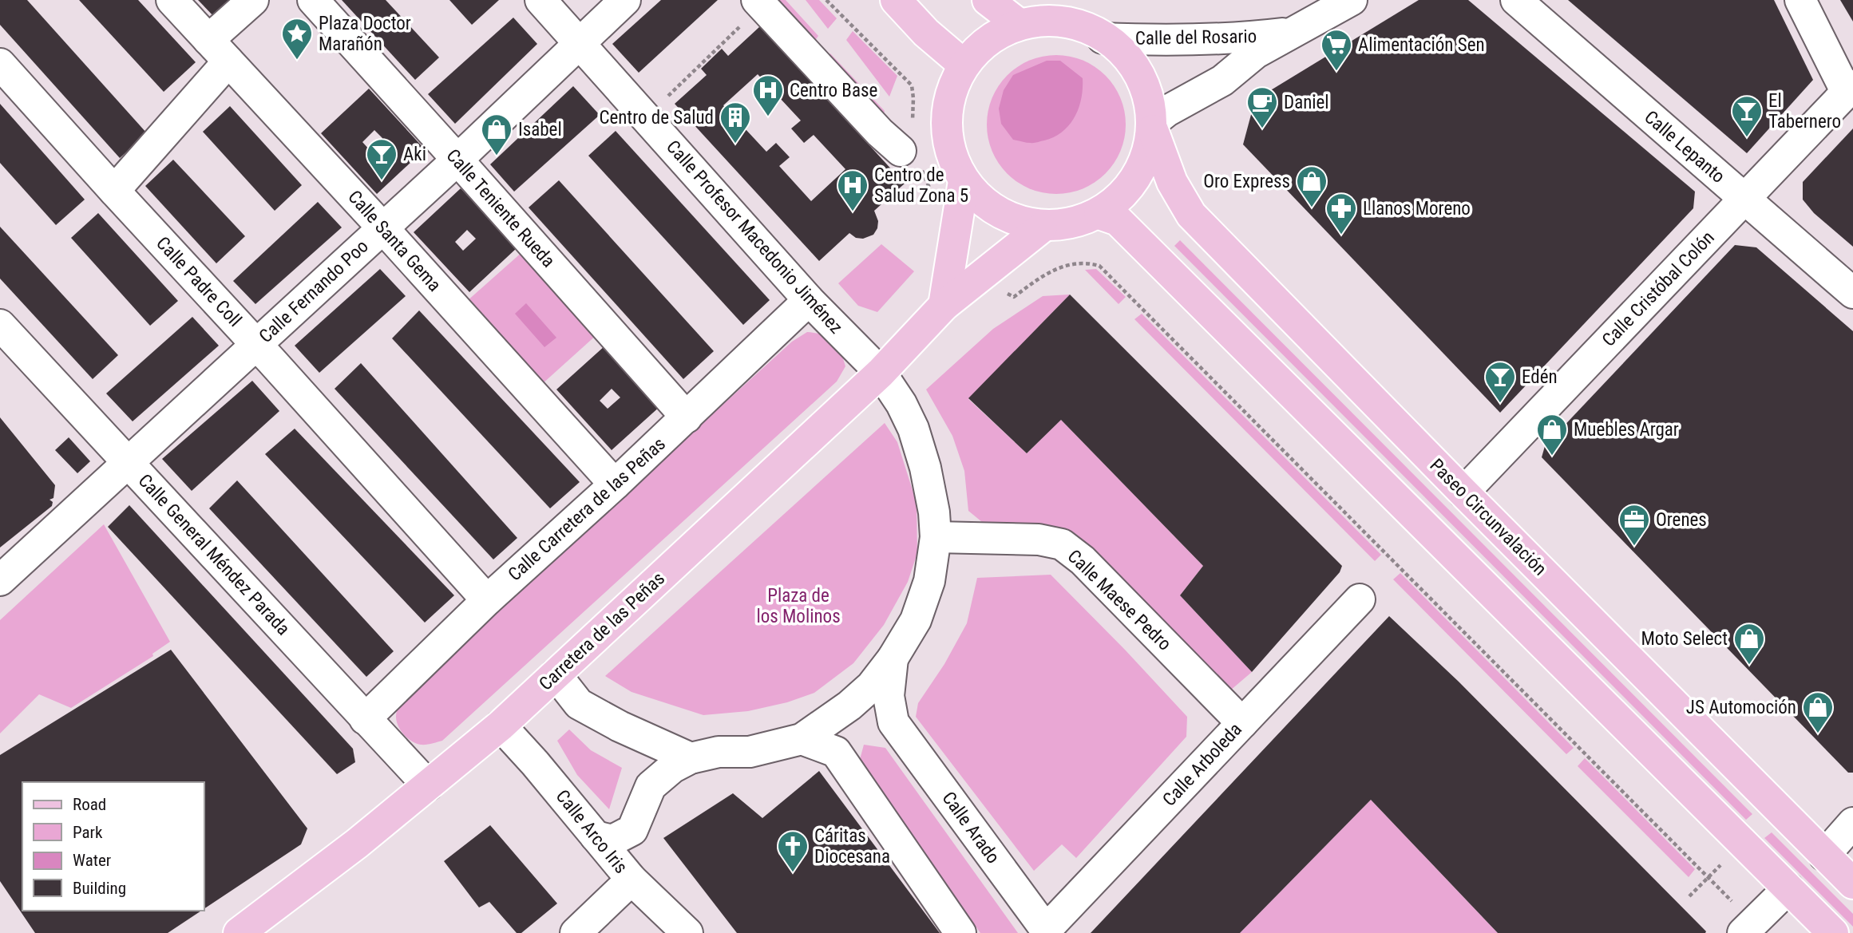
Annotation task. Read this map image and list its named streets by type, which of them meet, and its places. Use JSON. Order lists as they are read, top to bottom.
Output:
{
  "streets": {
    "main road": ["Paseo Circunvalación", "Carretera de las Peñas"],
    "street": [
      "Calle del Rosario",
      "Calle Lepanto",
      "Calle Teniente Rueda",
      "Calle Profesor Macedonio Jiménez",
      "Calle Santa Gema",
      "Calle Padre Coll",
      "Calle Cristóbal Colón",
      "Calle Fernando Poo",
      "Calle Carretera de las Peñas",
      "Calle General Méndez Parada",
      "Calle Maese Pedro",
      "Calle Arboleda",
      "Calle Arado",
      "Calle Arco Iris"
    ]
  },
  "crossings": [
    ["Calle del Rosario", "Paseo Circunvalación"],
    ["Calle Lepanto", "Calle Cristóbal Colón"],
    ["Calle Teniente Rueda", "Calle Fernando Poo"],
    ["Calle Teniente Rueda", "Calle Carretera de las Peñas"],
    ["Calle Profesor Macedonio Jiménez", "Calle Fernando Poo"],
    ["Calle Profesor Macedonio Jiménez", "Calle Carretera de las Peñas"],
    ["Calle Profesor Macedonio Jiménez", "Carretera de las Peñas"],
    ["Calle Santa Gema", "Calle Fernando Poo"],
    ["Calle Santa Gema", "Calle Carretera de las Peñas"],
    ["Calle Padre Coll", "Calle Fernando Poo"],
    ["Calle Padre Coll", "Calle Carretera de las Peñas"],
    ["Calle Cristóbal Colón", "Paseo Circunvalación"],
    ["Calle Fernando Poo", "Calle General Méndez Parada"],
    ["Calle Carretera de las Peñas", "Calle General Méndez Parada"],
    ["Calle General Méndez Parada", "Carretera de las Peñas"],
    ["Calle Maese Pedro", "Calle Arboleda"],
    ["Carretera de las Peñas", "Calle Arco Iris"],
    ["Calle Arboleda", "Calle Arado"]
  ],
  "parks": ["Plaza de los Molinos"],
  "places": {
    "place": ["Plaza Doctor Marañón"],
    "supermarket": ["Alimentación Sen"],
    "hospital": ["Centro Base", "Centro de Salud Zona 5"],
    "cafe": ["Daniel"],
    "bar": ["El Tabernero", "Aki", "Edén"],
    "building": ["Centro de Salud"],
    "shop": [
      "Isabel",
      "Oro Express",
      "Muebles Argar",
      "Moto Select",
      "JS Automoción"
    ],
    "pharmacy": ["Llanos Moreno"],
    "office": ["Orenes"],
    "church": ["Cáritas Diocesana"]
  },
  "legend": [
    "Road",
    "Park",
    "Water",
    "Building"
  ]
}
